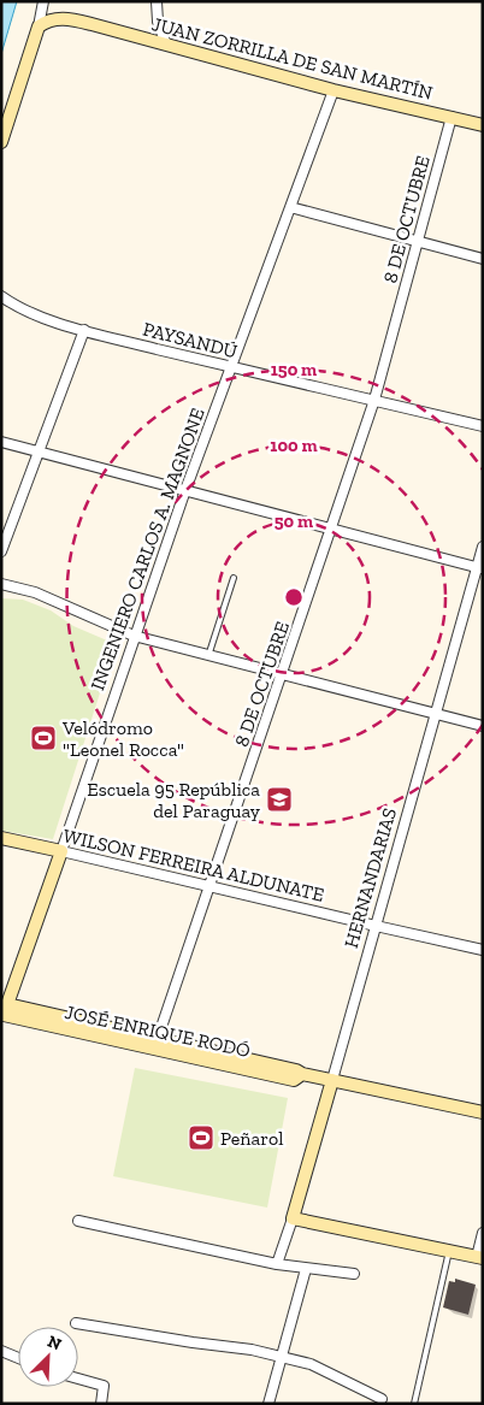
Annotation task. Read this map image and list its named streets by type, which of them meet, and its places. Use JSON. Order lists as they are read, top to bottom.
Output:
{
  "streets": {
    "street": [
      "JUAN ZORRILLA DE SAN MARTÍN",
      "8 DE OCTUBRE",
      "PAYSANDÚ",
      "INGENIERO CARLOS A. MAGNONE",
      "WILSON FERREIRA ALDUNATE",
      "HERNANDARIAS",
      "JOSÉ ENRIQUE RODÓ"
    ]
  },
  "crossings": [
    ["JUAN ZORRILLA DE SAN MARTÍN", "8 DE OCTUBRE"],
    ["JUAN ZORRILLA DE SAN MARTÍN", "INGENIERO CARLOS A. MAGNONE"],
    ["8 DE OCTUBRE", "PAYSANDÚ"],
    ["8 DE OCTUBRE", "WILSON FERREIRA ALDUNATE"],
    ["8 DE OCTUBRE", "JOSÉ ENRIQUE RODÓ"],
    ["PAYSANDÚ", "INGENIERO CARLOS A. MAGNONE"],
    ["INGENIERO CARLOS A. MAGNONE", "WILSON FERREIRA ALDUNATE"],
    ["INGENIERO CARLOS A. MAGNONE", "JOSÉ ENRIQUE RODÓ"],
    ["WILSON FERREIRA ALDUNATE", "HERNANDARIAS"],
    ["HERNANDARIAS", "JOSÉ ENRIQUE RODÓ"]
  ],
  "places": {
    "sports": ["Velódromo \"Leonel Rocca\"", "Peñarol"],
    "school or university": ["Escuela 95 República del Paraguay"]
  },
  "north": "top right",
  "rings": ["150 m", "100 m", "50 m"]
}
